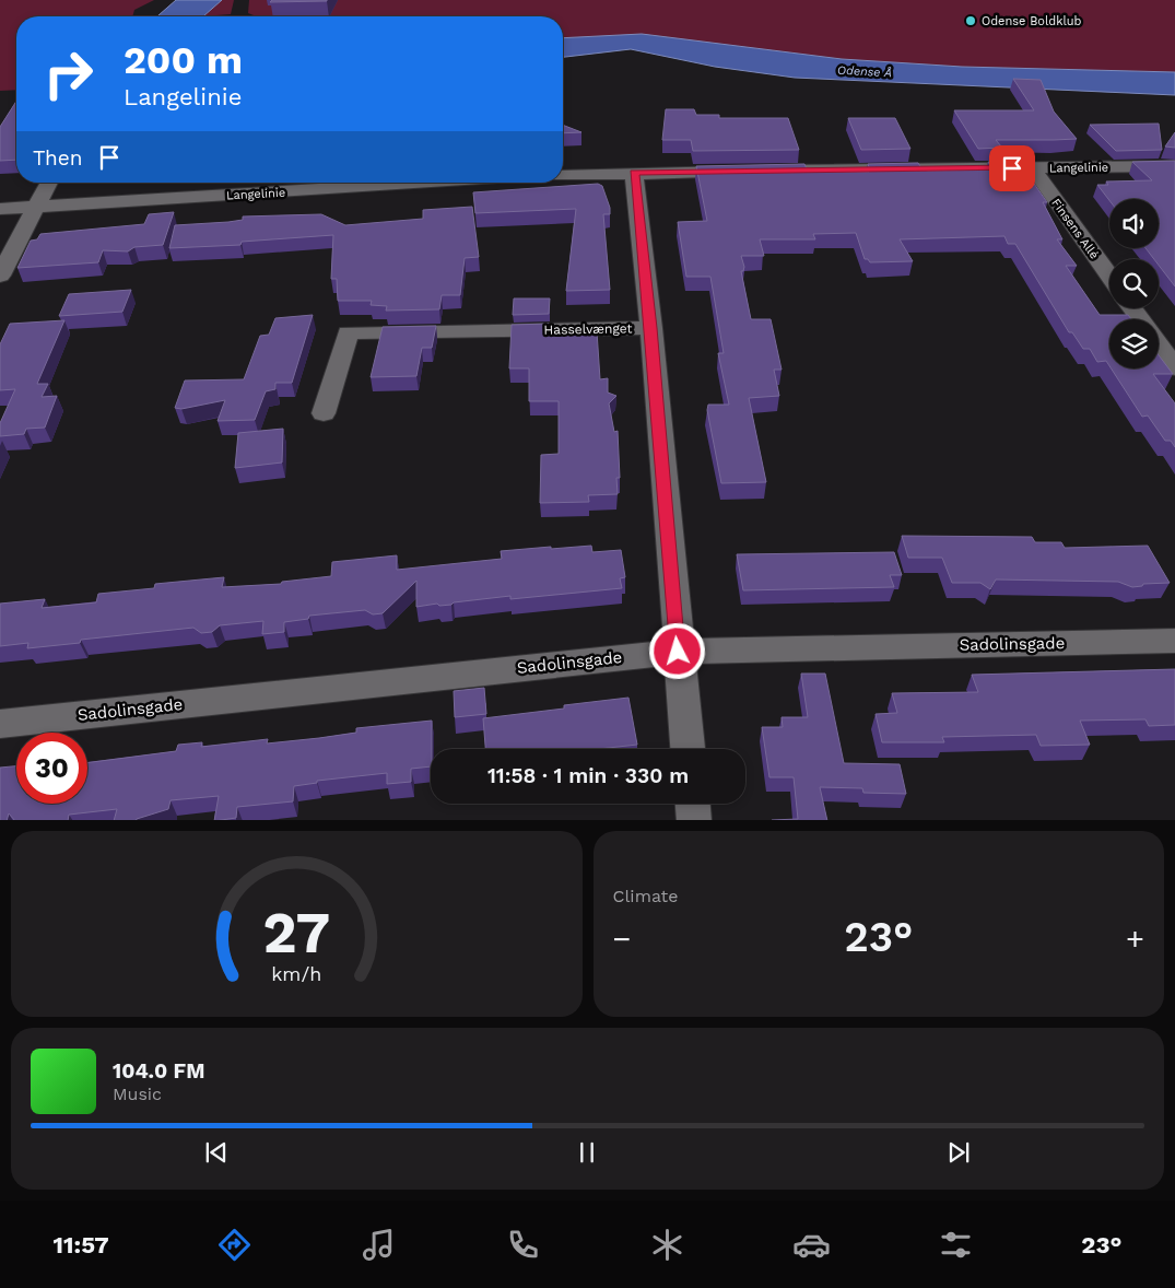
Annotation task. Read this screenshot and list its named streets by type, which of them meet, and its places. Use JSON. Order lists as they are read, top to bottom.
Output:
{
  "streets": {
    "street": [
      "Langelinie",
      "Finsens Allé",
      "Hasselvænget",
      "Sadolinsgade"
    ]
  },
  "crossings": [
    ["Langelinie", "Finsens Allé"]
  ],
  "water": ["Odense Å"],
  "places": ["Odense Boldklub"],
  "page": {
    "turn": ["200 m", "Langelinie"],
    "then": "Then",
    "limit": "30",
    "trip": "11:58 · 1 min · 330 m",
    "tile": "Climate",
    "heat": ["−", "23°", "+"],
    "song": ["104.0 FM", "Music"],
    "tabs": ["11:57", "23°"],
    "gauge": ["27", "km/h"]
  }
}
